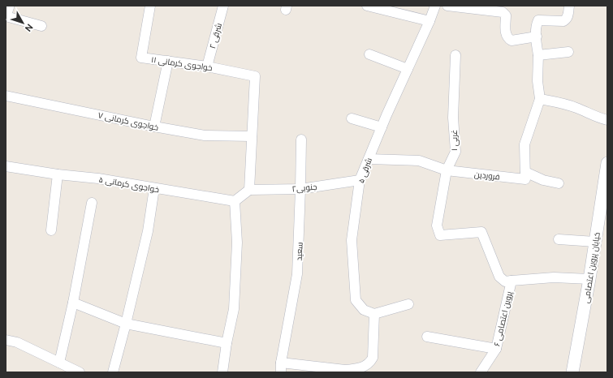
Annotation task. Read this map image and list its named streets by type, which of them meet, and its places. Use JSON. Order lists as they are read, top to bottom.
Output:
{
  "streets": {
    "street": [
      "شرقی ۲",
      "خواجوی کرمانی ۱۱",
      "خواجوی کرمانی ۷",
      "غربی ۱",
      "شرقی ۵",
      "فروردین",
      "خواجوی کرمانی ۵",
      "جنوبی۲",
      "سعید",
      "خیابان پروین اعتصامی",
      "پروین اعتصامی ۶"
    ]
  },
  "crossings": [
    ["شرقی ۲", "خواجوی کرمانی ۱۱"],
    ["خواجوی کرمانی ۱۱", "خواجوی کرمانی ۷"],
    ["غربی ۱", "فروردین"],
    ["غربی ۱", "پروین اعتصامی ۶"],
    ["شرقی ۵", "فروردین"],
    ["شرقی ۵", "جنوبی۲"],
    ["جنوبی۲", "سعید"],
    ["خیابان پروین اعتصامی", "پروین اعتصامی ۶"]
  ],
  "north": "bottom right"
}
